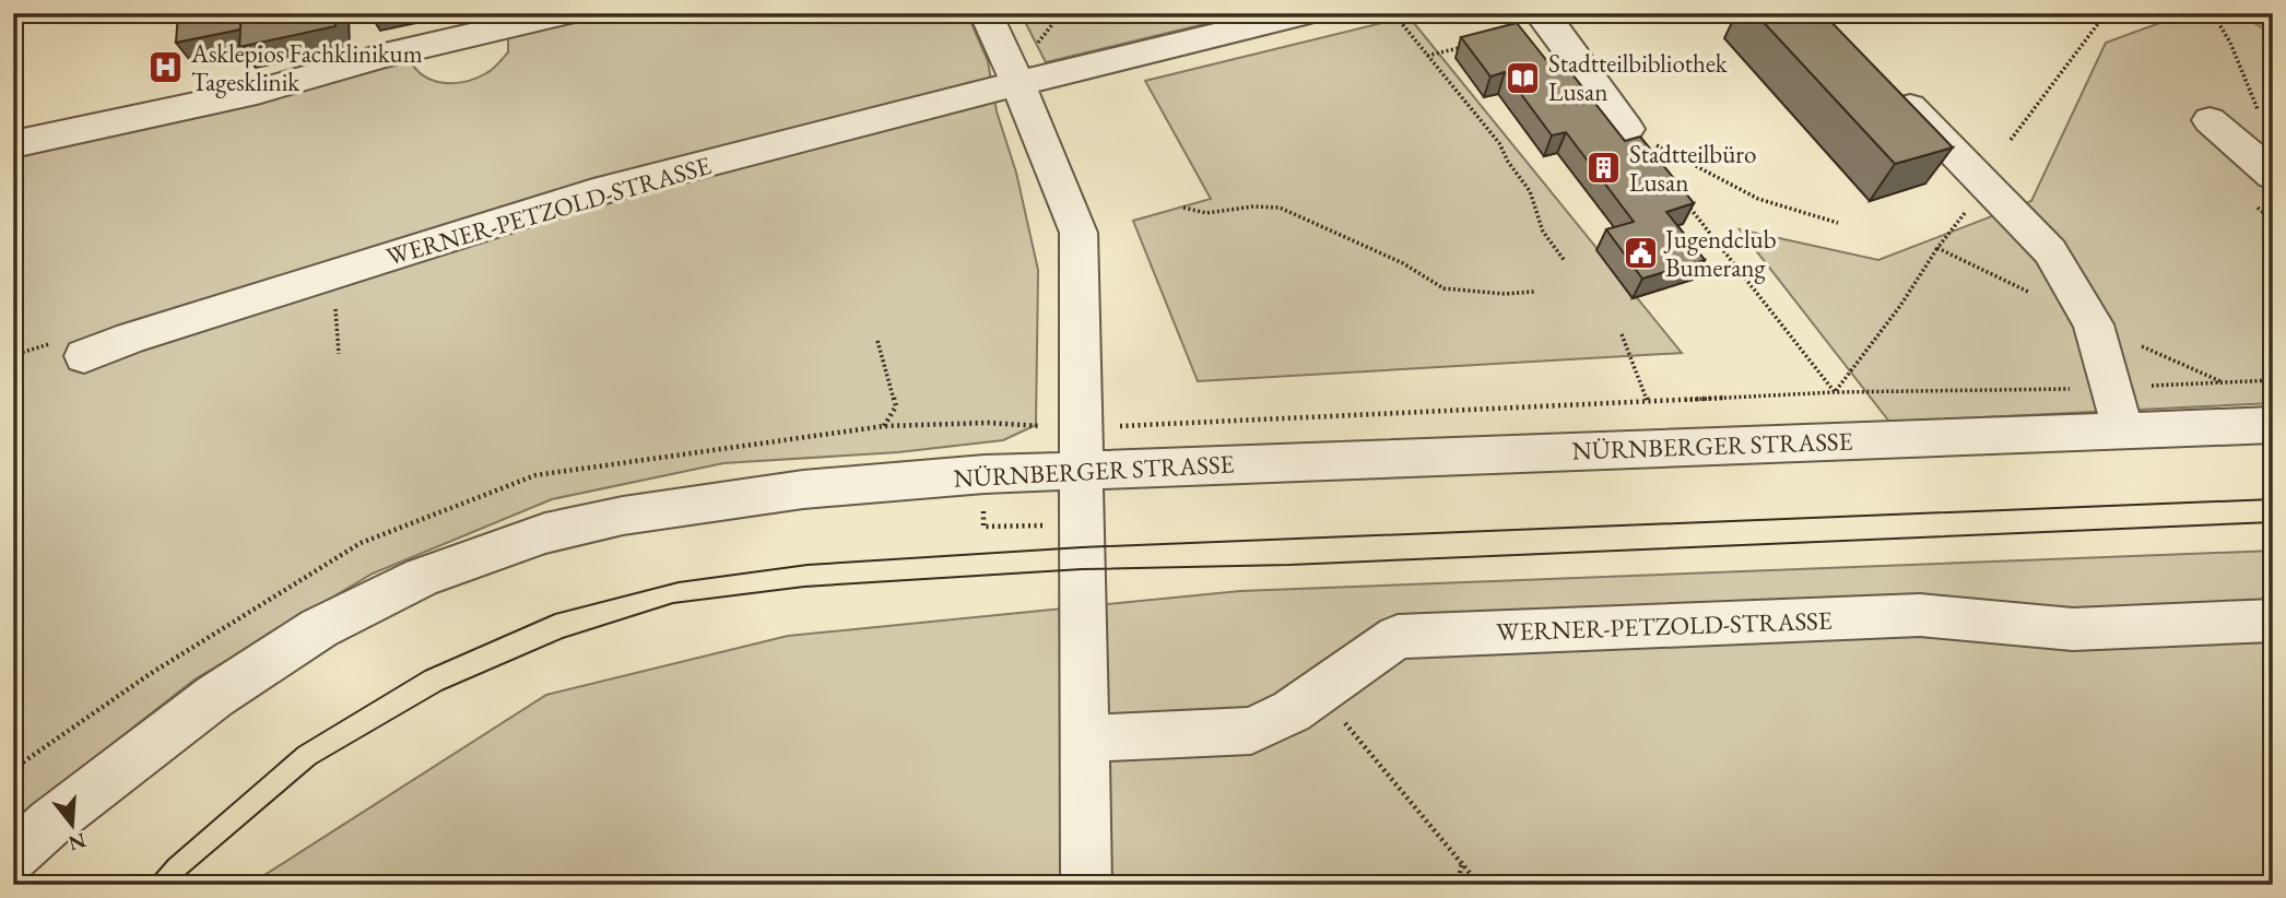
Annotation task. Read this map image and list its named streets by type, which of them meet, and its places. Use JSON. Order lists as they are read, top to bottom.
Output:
{
  "streets": {
    "street": ["WERNER-PETZOLD-STRASSE", "NÜRNBERGER STRASSE"]
  },
  "places": {
    "hospital": ["Asklepios Fachklinikum Tagesklinik"],
    "library": ["Stadtteilbibliothek Lusan"],
    "building": ["Stadtteilbüro Lusan"],
    "public building": ["Jugendclub Bumerang"]
  },
  "north": "bottom"
}
